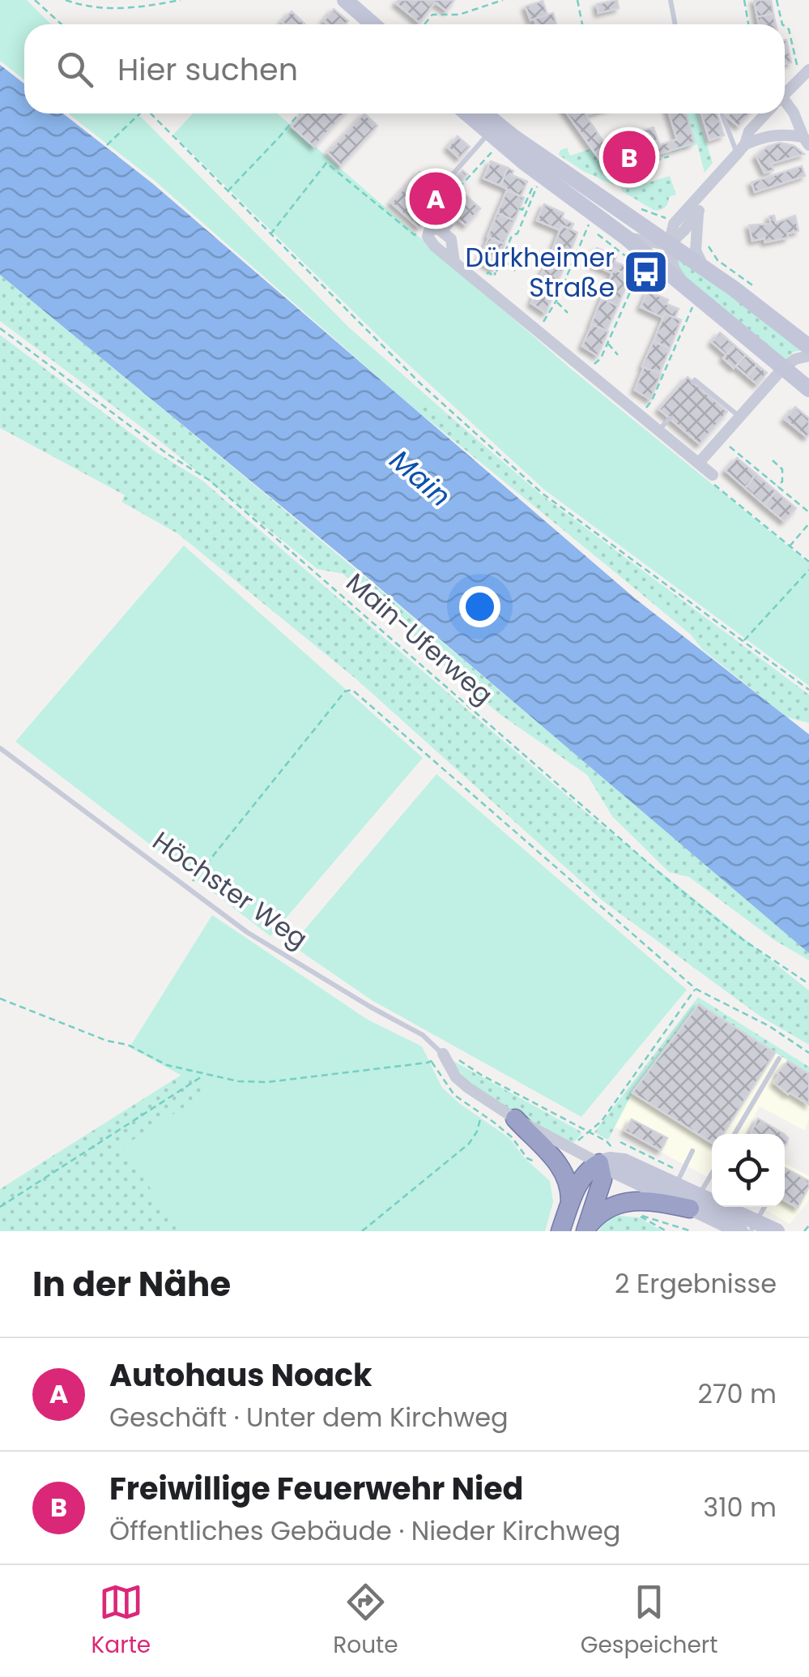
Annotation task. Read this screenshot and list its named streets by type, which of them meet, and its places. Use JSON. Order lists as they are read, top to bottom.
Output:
{
  "streets": {
    "lane": ["Höchster Weg"],
    "path": ["Main-Uferweg"]
  },
  "water": ["Main"],
  "places": {
    "bus stop": ["Dürkheimer Straße"]
  },
  "page": {
    "search": "Hier suchen",
    "pins": ["B", "A"],
    "heading": ["In der Nähe", "2 Ergebnisse"],
    "list": [
      {
        "mark": "A",
        "name": "Autohaus Noack",
        "note": "Geschäft · Unter dem Kirchweg",
        "value": "270 m"
      },
      {
        "mark": "B",
        "name": "Freiwillige Feuerwehr Nied",
        "note": "Öffentliches Gebäude · Nieder Kirchweg",
        "value": "310 m"
      }
    ],
    "nav": ["Karte", "Route", "Gespeichert"]
  }
}
